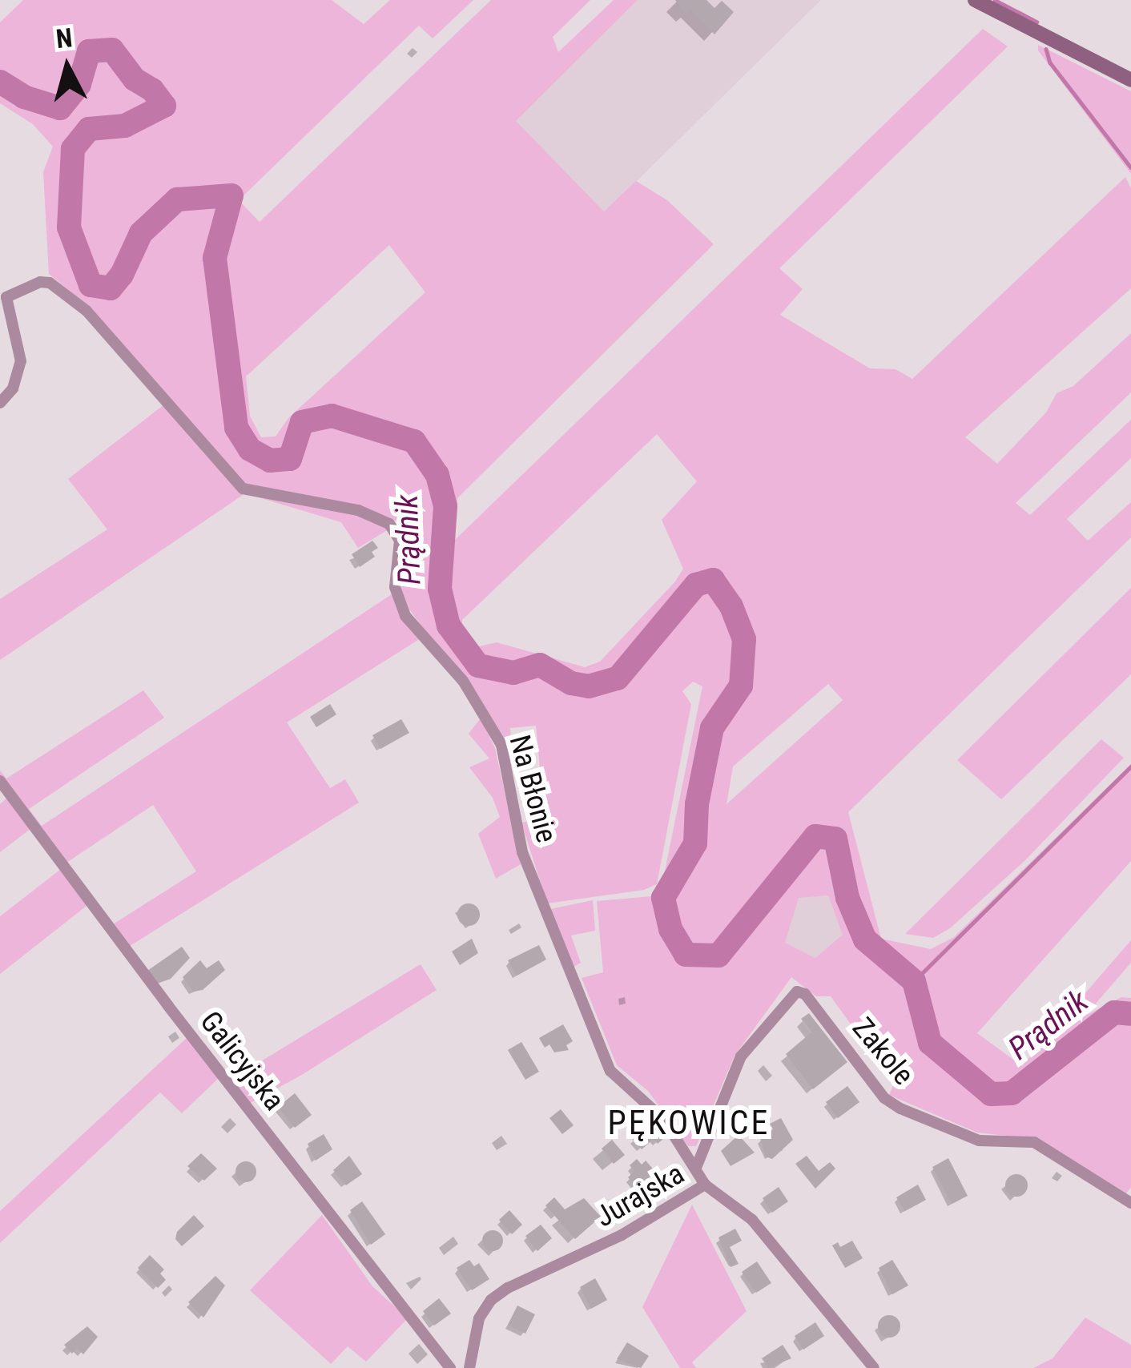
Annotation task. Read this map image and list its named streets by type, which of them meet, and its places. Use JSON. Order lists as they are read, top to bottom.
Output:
{
  "streets": {
    "street": [
      "Na Błonie",
      "Zakole",
      "Galicyjska",
      "Jurajska"
    ]
  },
  "crossings": [
    ["Na Błonie", "Zakole"],
    ["Na Błonie", "Jurajska"]
  ],
  "districts": ["PĘKOWICE"],
  "water": ["Prądnik"],
  "north": "top"
}
